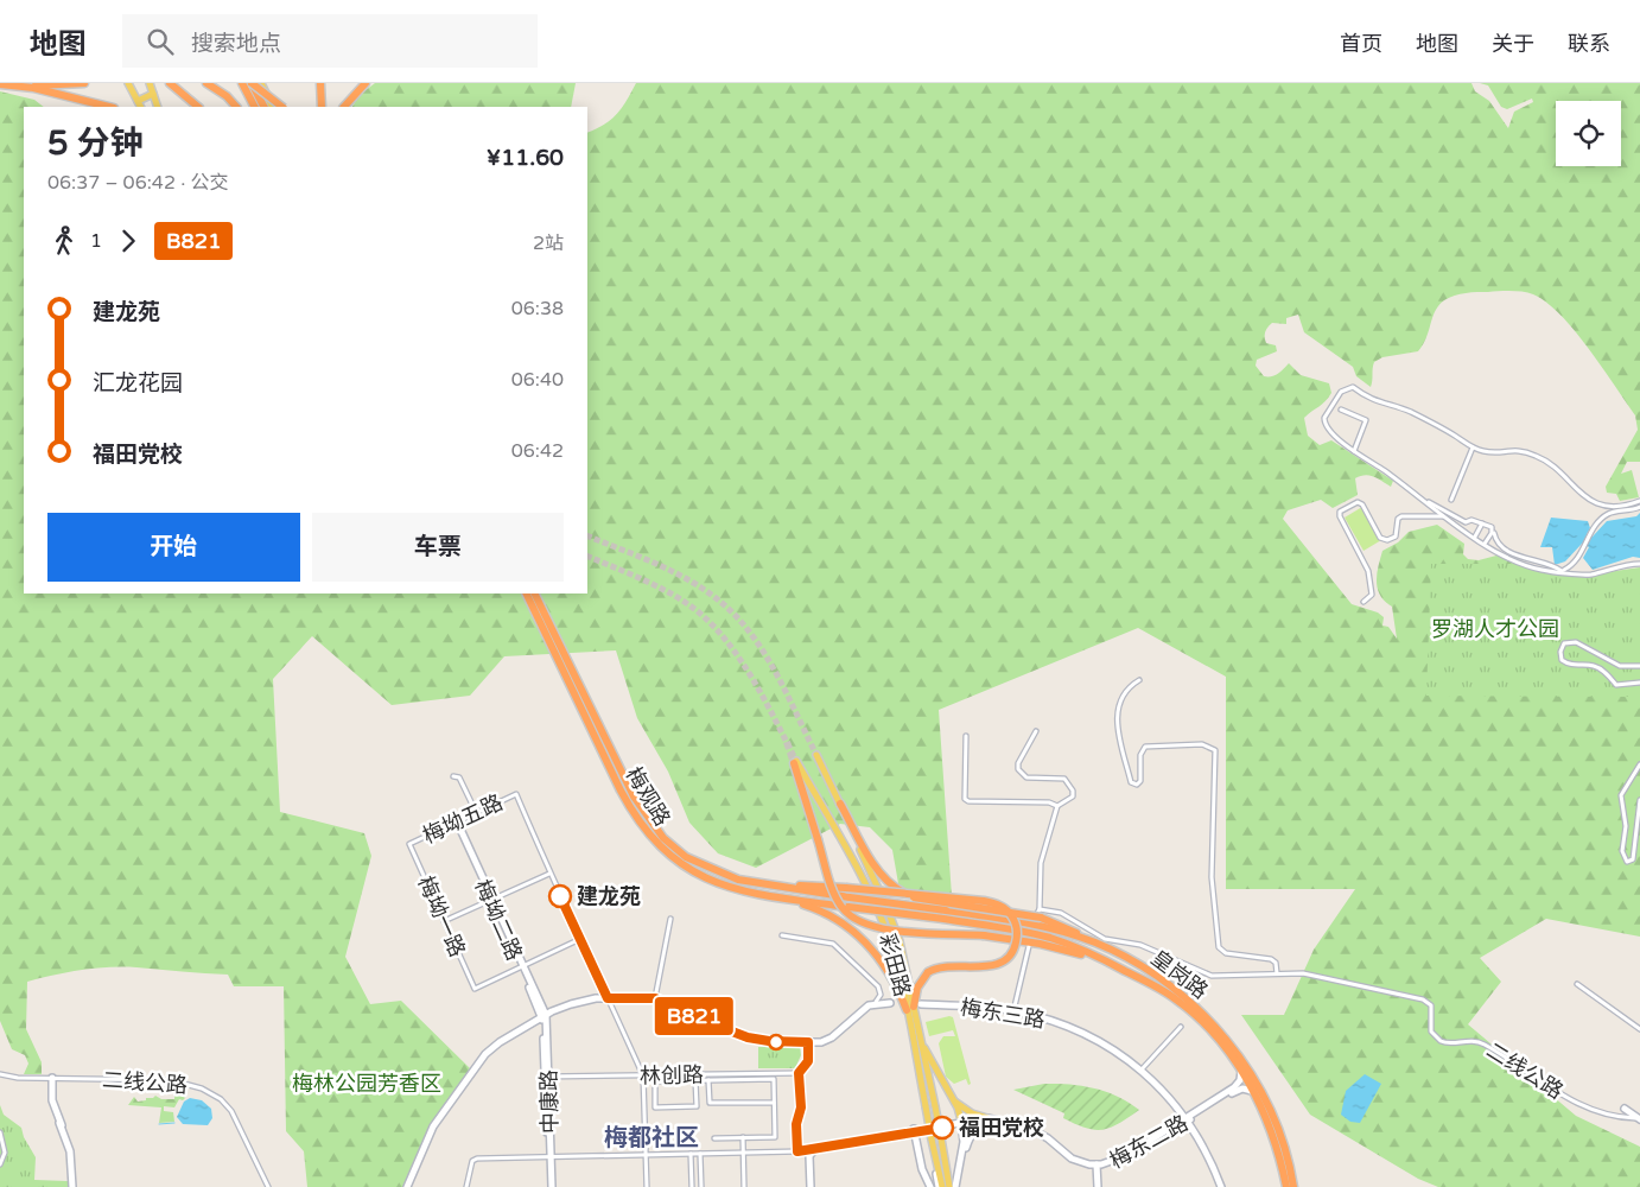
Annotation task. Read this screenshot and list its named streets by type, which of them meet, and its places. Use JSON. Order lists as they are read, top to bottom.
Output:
{
  "streets": {
    "highway": ["梅观路", "皇岗路"],
    "main road": ["彩田路"],
    "street": [
      "梅坳五路",
      "梅坳一路",
      "梅坳二路",
      "梅东三路",
      "二线公路",
      "林创路",
      "中康路",
      "梅东二路"
    ]
  },
  "crossings": [
    ["梅观路", "皇岗路"],
    ["梅坳五路", "梅坳一路"],
    ["梅坳五路", "梅坳二路"],
    ["梅坳一路", "梅坳二路"],
    ["梅坳二路", "中康路"],
    ["彩田路", "梅东三路"],
    ["皇岗路", "梅东二路"],
    ["梅东三路", "梅东二路"],
    ["林创路", "中康路"]
  ],
  "districts": ["梅都社区"],
  "parks": ["罗湖人才公园", "梅林公园芳香区"],
  "places": ["建龙苑", "福田党校"],
  "lines": ["bus line B821"],
  "page": {
    "header": "地图",
    "search": "搜索地点",
    "nav": [
      "首页",
      "地图",
      "关于",
      "联系"
    ],
    "on_map": "B821",
    "heading": ["5 分钟", "06:37 – 06:42 · 公交", "¥11.60"],
    "legs": ["1", "B821", "2站"],
    "list": [
      {
        "name": "建龙苑",
        "value": "06:38"
      },
      {
        "name": "汇龙花园",
        "value": "06:40"
      },
      {
        "name": "福田党校",
        "value": "06:42"
      }
    ],
    "buttons": ["开始", "车票"]
  }
}
